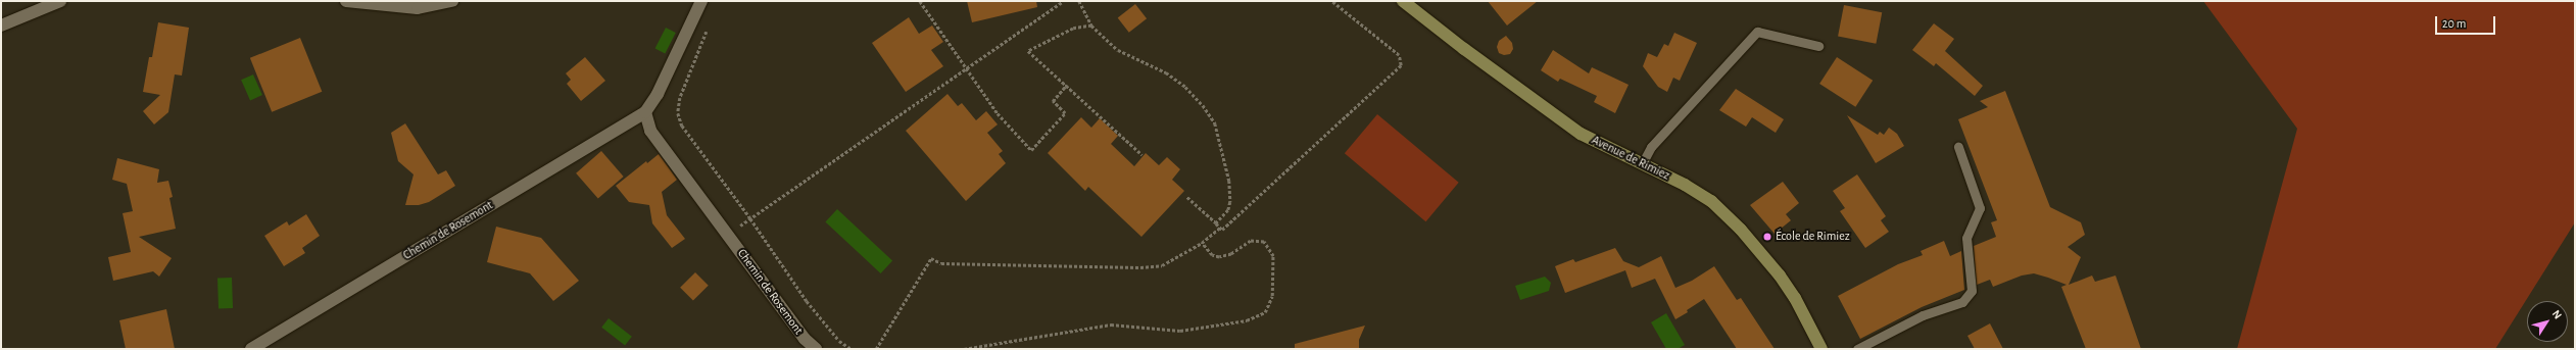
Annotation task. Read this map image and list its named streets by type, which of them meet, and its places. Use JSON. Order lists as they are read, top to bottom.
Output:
{
  "streets": {
    "street": ["Avenue de Rimiez", "Chemin de Rosemont"]
  },
  "places": ["École de Rimiez"],
  "scale_bar": "20 m",
  "north": "top right"
}
